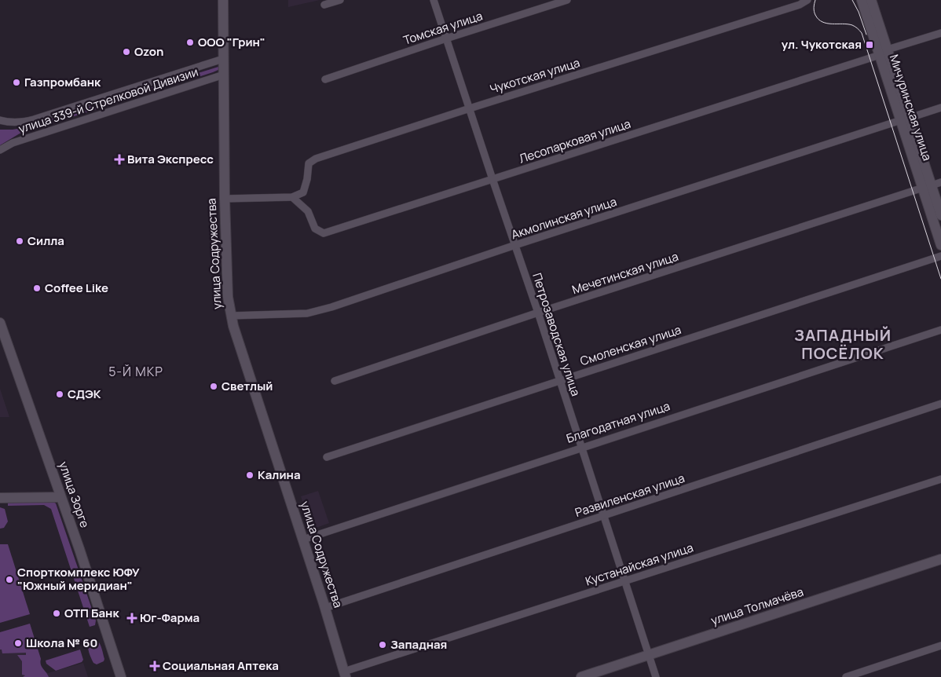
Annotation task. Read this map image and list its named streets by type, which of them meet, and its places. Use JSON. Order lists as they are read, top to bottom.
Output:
{
  "streets": {
    "street": [
      "Томская улица",
      "Чукотская улица",
      "улица 339-й Стрелковой Дивизии",
      "Мичуринская улица",
      "Лесопарковая улица",
      "Акмолинская улица",
      "улица Содружества",
      "Мечетинская улица",
      "Петрозаводская улица",
      "Смоленская улица",
      "Благодатная улица",
      "улица Зорге",
      "Развиленская улица",
      "Кустанайская улица",
      "улица Толмачёва"
    ]
  },
  "crossings": [
    ["Томская улица", "Петрозаводская улица"],
    ["Чукотская улица", "Лесопарковая улица"],
    ["Чукотская улица", "Петрозаводская улица"],
    ["улица 339-й Стрелковой Дивизии", "улица Содружества"],
    ["Мичуринская улица", "Лесопарковая улица"],
    ["Мичуринская улица", "Акмолинская улица"],
    ["Мичуринская улица", "Мечетинская улица"],
    ["Лесопарковая улица", "Петрозаводская улица"],
    ["Акмолинская улица", "улица Содружества"],
    ["Акмолинская улица", "Петрозаводская улица"],
    ["улица Содружества", "Благодатная улица"],
    ["улица Содружества", "Развиленская улица"],
    ["улица Содружества", "Кустанайская улица"],
    ["Мечетинская улица", "Петрозаводская улица"],
    ["Петрозаводская улица", "Смоленская улица"],
    ["Петрозаводская улица", "Благодатная улица"],
    ["Петрозаводская улица", "Развиленская улица"],
    ["Петрозаводская улица", "Кустанайская улица"],
    ["Петрозаводская улица", "улица Толмачёва"]
  ],
  "districts": ["ЗАПАДНЫЙ ПОСЁЛОК", "5-Й МКР"],
  "places": {
    "other": [
      "ООО \"Грин\"",
      "Ozon",
      "Газпромбанк",
      "Силла",
      "Coffee Like",
      "Светлый",
      "СДЭК",
      "Калина",
      "Спорткомплекс ЮФУ \"Южный меридиан\"",
      "ОТП Банк",
      "Школа № 60",
      "Западная"
    ],
    "transit": ["ул. Чукотская"],
    "health": ["Вита Экспресс", "Юг-Фарма", "Социальная Аптека"]
  }
}
